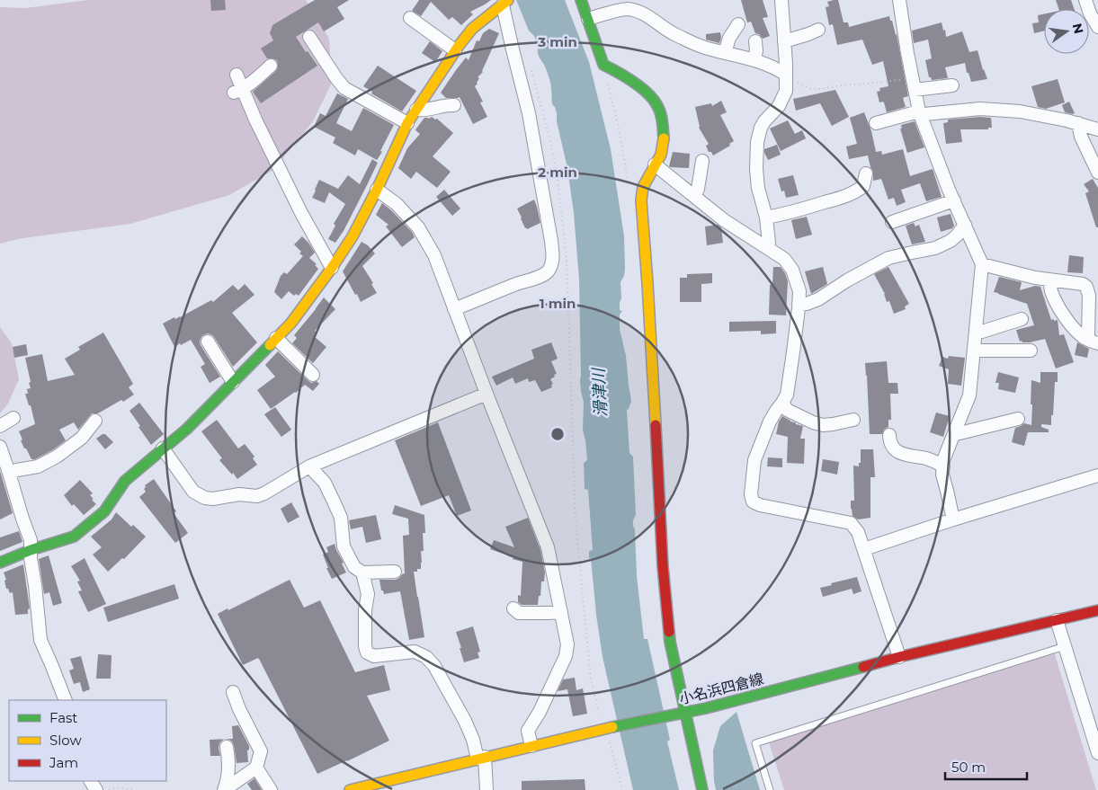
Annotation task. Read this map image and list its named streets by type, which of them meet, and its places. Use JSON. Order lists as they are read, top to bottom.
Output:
{
  "streets": {
    "street": ["小名浜四倉線"]
  },
  "water": ["滑津川"],
  "legend": ["Fast", "Slow", "Jam"],
  "scale_bar": "50 m",
  "north": "right",
  "rings": ["3 min", "2 min", "1 min"]
}
